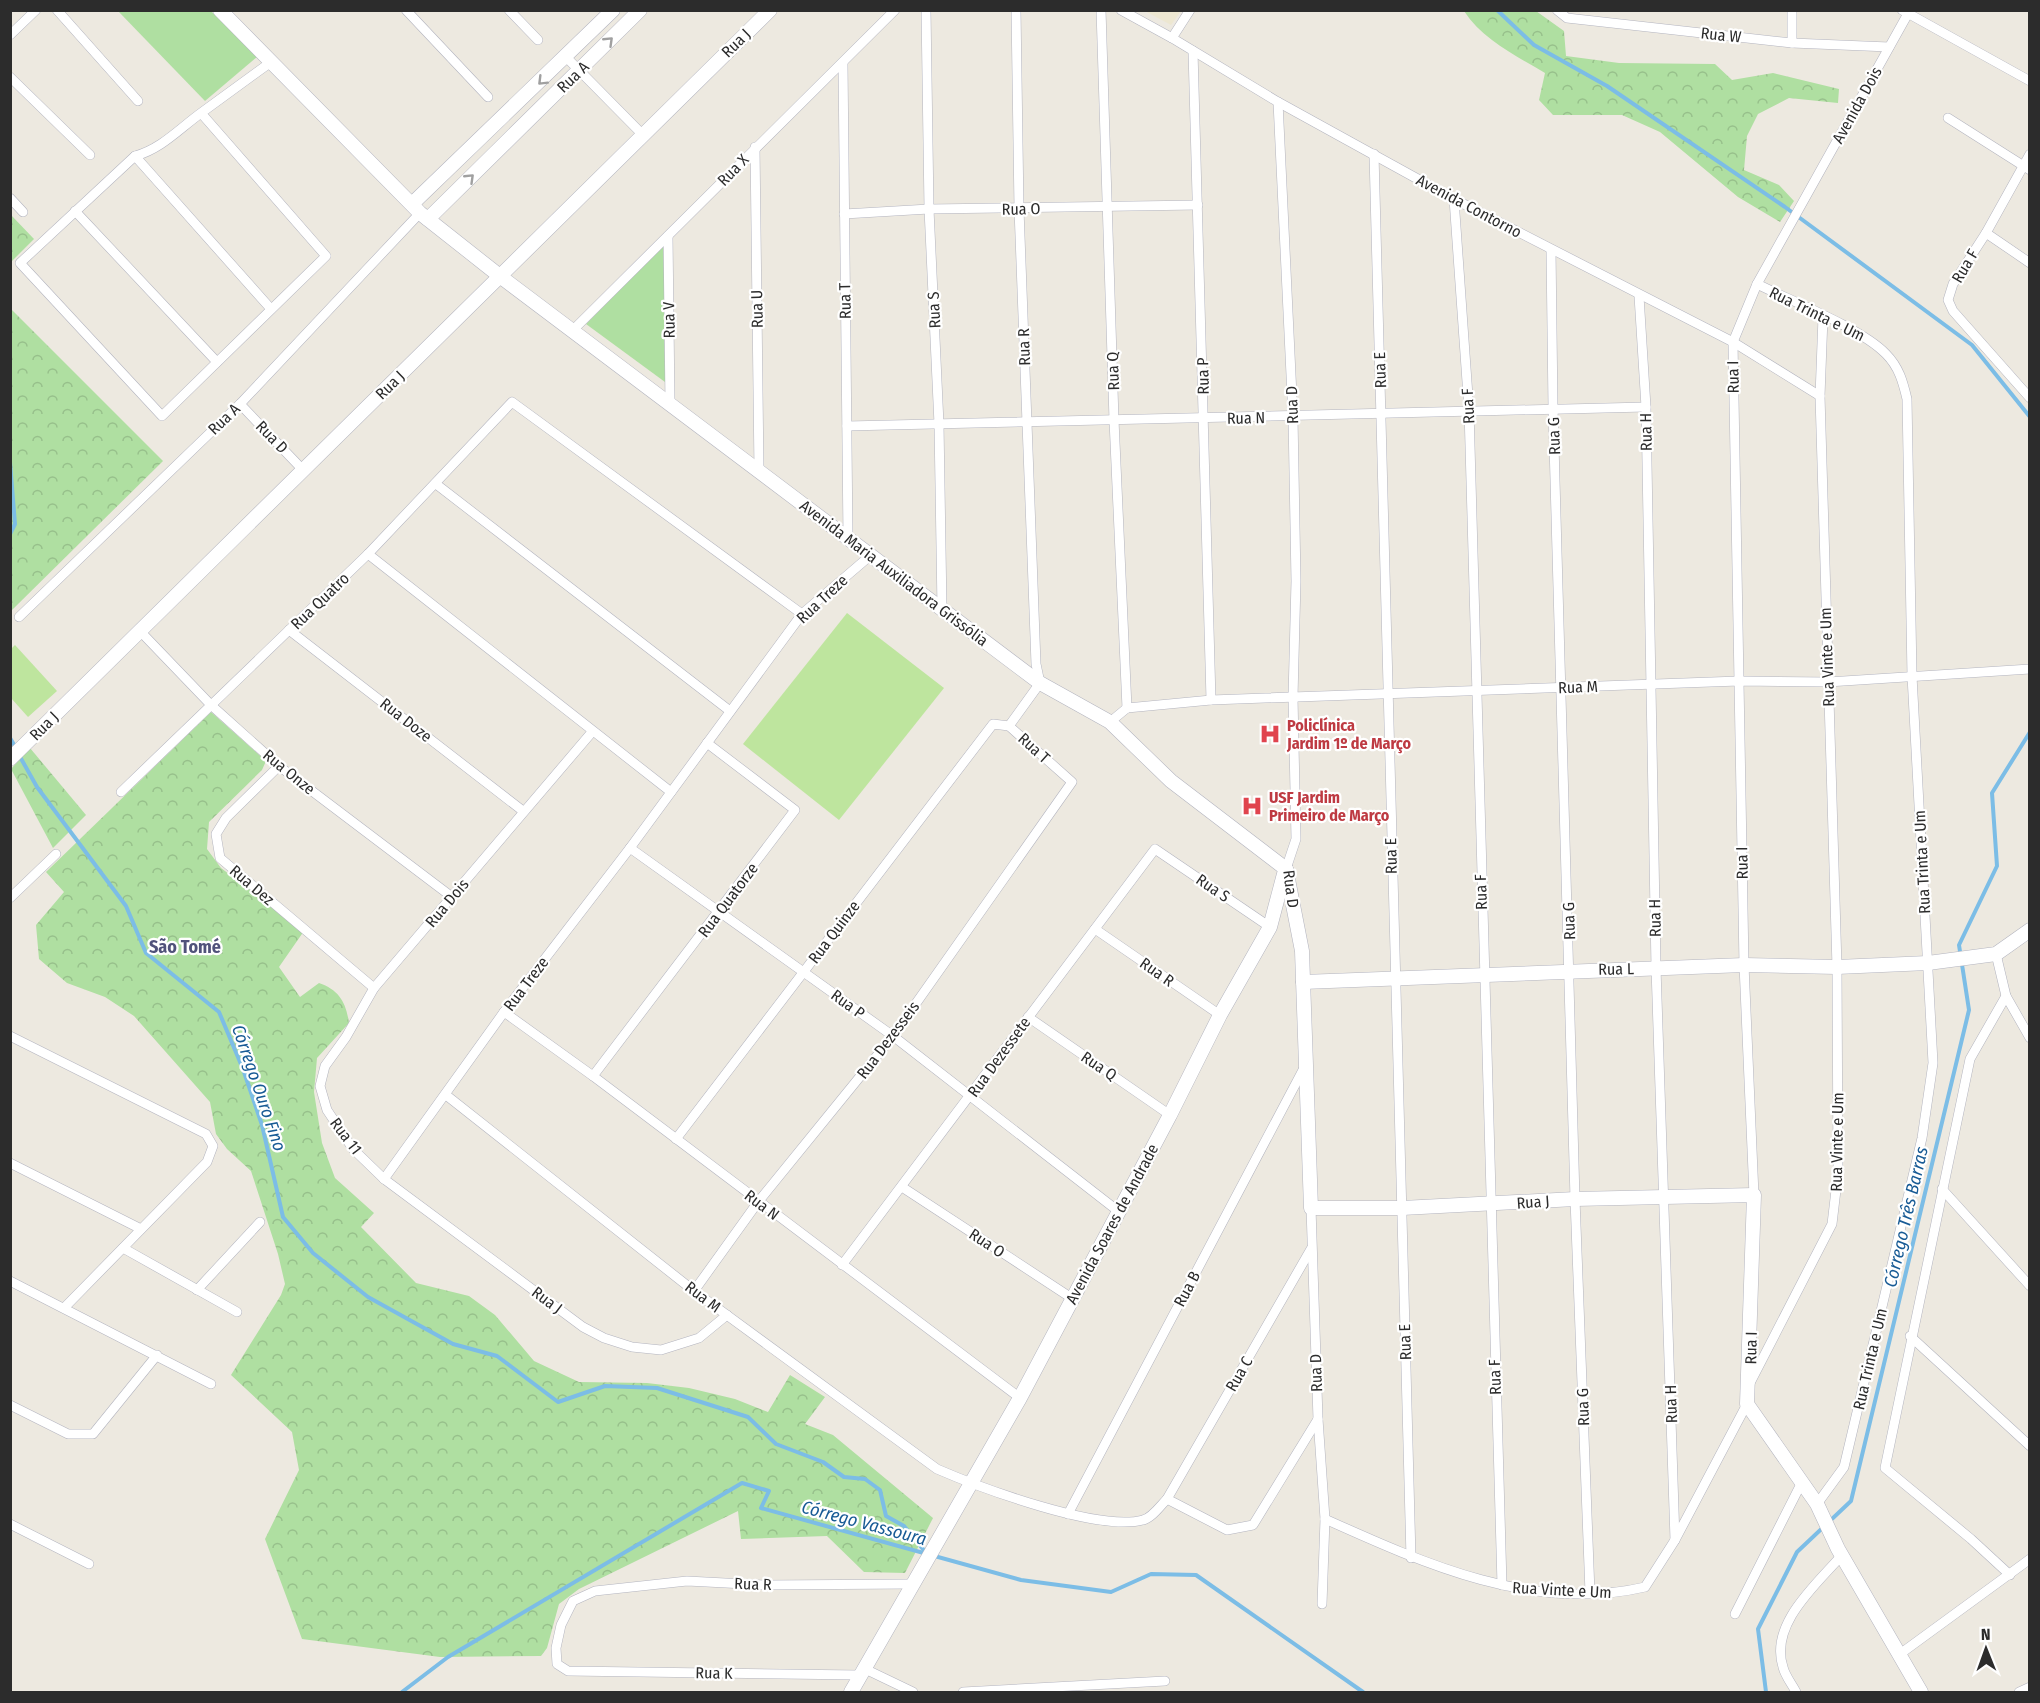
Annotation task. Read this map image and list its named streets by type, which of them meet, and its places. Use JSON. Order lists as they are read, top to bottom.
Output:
{
  "streets": {
    "street": [
      "Rua W",
      "Rua J",
      "Rua A",
      "Avenida Dois",
      "Rua X",
      "Avenida Contorno",
      "Rua O",
      "Rua F",
      "Rua T",
      "Rua U",
      "Rua S",
      "Rua Trinta e Um",
      "Rua V",
      "Rua R",
      "Rua E",
      "Rua Q",
      "Rua P",
      "Rua I",
      "Rua D",
      "Rua N",
      "Rua H",
      "Rua G",
      "Avenida Maria Auxiliadora Grissólia",
      "Rua Treze",
      "Rua Quatro",
      "Rua Vinte e Um",
      "Rua M",
      "Rua Doze",
      "Rua Onze",
      "Rua Dez",
      "Rua Quatorze",
      "Rua Dois",
      "Rua Quinze",
      "Rua L",
      "Rua Dezesseis",
      "Rua Dezessete",
      "Rua 11",
      "Avenida Soares de Andrade",
      "Rua B",
      "Rua C",
      "Rua K"
    ]
  },
  "crossings": [
    ["Rua W", "Avenida Dois"],
    ["Rua J", "Rua F"],
    ["Rua J", "Rua E"],
    ["Rua J", "Rua I"],
    ["Rua J", "Rua D"],
    ["Rua J", "Rua H"],
    ["Rua J", "Rua G"],
    ["Rua J", "Avenida Maria Auxiliadora Grissólia"],
    ["Rua J", "Rua Treze"],
    ["Rua J", "Rua M"],
    ["Rua J", "Rua Onze"],
    ["Rua J", "Rua 11"],
    ["Rua A", "Rua D"],
    ["Rua A", "Avenida Maria Auxiliadora Grissólia"],
    ["Avenida Dois", "Avenida Contorno"],
    ["Avenida Dois", "Rua Trinta e Um"],
    ["Avenida Dois", "Rua I"],
    ["Rua X", "Rua T"],
    ["Rua X", "Rua U"],
    ["Rua X", "Rua V"],
    ["Rua X", "Avenida Maria Auxiliadora Grissólia"],
    ["Avenida Contorno", "Rua F"],
    ["Avenida Contorno", "Rua E"],
    ["Avenida Contorno", "Rua P"],
    ["Avenida Contorno", "Rua I"],
    ["Avenida Contorno", "Rua D"],
    ["Avenida Contorno", "Rua H"],
    ["Avenida Contorno", "Rua G"],
    ["Avenida Contorno", "Rua Vinte e Um"],
    ["Rua O", "Rua T"],
    ["Rua O", "Rua S"],
    ["Rua O", "Rua R"],
    ["Rua O", "Rua Q"],
    ["Rua O", "Rua P"],
    ["Rua O", "Rua Dezessete"],
    ["Rua O", "Avenida Soares de Andrade"],
    ["Rua F", "Rua N"],
    ["Rua F", "Rua Vinte e Um"],
    ["Rua F", "Rua M"],
    ["Rua F", "Rua L"],
    ["Rua T", "Rua N"],
    ["Rua T", "Avenida Maria Auxiliadora Grissólia"],
    ["Rua T", "Rua Quinze"],
    ["Rua T", "Rua Dezesseis"],
    ["Rua U", "Avenida Maria Auxiliadora Grissólia"],
    ["Rua S", "Rua N"],
    ["Rua S", "Avenida Maria Auxiliadora Grissólia"],
    ["Rua S", "Rua Dezessete"],
    ["Rua S", "Avenida Soares de Andrade"],
    ["Rua Trinta e Um", "Rua Vinte e Um"],
    ["Rua Trinta e Um", "Rua M"],
    ["Rua Trinta e Um", "Rua L"],
    ["Rua V", "Avenida Maria Auxiliadora Grissólia"],
    ["Rua R", "Rua N"],
    ["Rua R", "Avenida Maria Auxiliadora Grissólia"],
    ["Rua R", "Rua Dezessete"],
    ["Rua R", "Avenida Soares de Andrade"],
    ["Rua R", "Rua K"],
    ["Rua E", "Rua N"],
    ["Rua E", "Rua Vinte e Um"],
    ["Rua E", "Rua M"],
    ["Rua E", "Rua L"],
    ["Rua Q", "Rua N"],
    ["Rua Q", "Rua M"],
    ["Rua Q", "Rua Dezessete"],
    ["Rua Q", "Avenida Soares de Andrade"],
    ["Rua P", "Rua N"],
    ["Rua P", "Rua Treze"],
    ["Rua P", "Rua M"],
    ["Rua P", "Rua Quatorze"],
    ["Rua P", "Rua Quinze"],
    ["Rua P", "Rua Dezesseis"],
    ["Rua P", "Rua Dezessete"],
    ["Rua P", "Avenida Soares de Andrade"],
    ["Rua I", "Rua Vinte e Um"],
    ["Rua I", "Rua M"],
    ["Rua I", "Rua L"],
    ["Rua D", "Rua N"],
    ["Rua D", "Avenida Maria Auxiliadora Grissólia"],
    ["Rua D", "Rua Vinte e Um"],
    ["Rua D", "Rua M"],
    ["Rua D", "Rua L"],
    ["Rua D", "Avenida Soares de Andrade"],
    ["Rua D", "Rua B"],
    ["Rua D", "Rua C"],
    ["Rua N", "Rua H"],
    ["Rua N", "Rua G"],
    ["Rua N", "Rua Treze"],
    ["Rua N", "Rua Quatorze"],
    ["Rua N", "Rua Quinze"],
    ["Rua N", "Rua Dezesseis"],
    ["Rua N", "Rua Dezessete"],
    ["Rua N", "Avenida Soares de Andrade"],
    ["Rua H", "Rua Vinte e Um"],
    ["Rua H", "Rua M"],
    ["Rua H", "Rua L"],
    ["Rua G", "Rua Vinte e Um"],
    ["Rua G", "Rua M"],
    ["Rua G", "Rua L"],
    ["Avenida Maria Auxiliadora Grissólia", "Rua Treze"],
    ["Avenida Maria Auxiliadora Grissólia", "Avenida Soares de Andrade"],
    ["Rua Treze", "Rua Quatro"],
    ["Rua Treze", "Rua M"],
    ["Rua Treze", "Rua Quatorze"],
    ["Rua Treze", "Rua 11"],
    ["Rua Quatro", "Rua Doze"],
    ["Rua Quatro", "Rua Onze"],
    ["Rua Vinte e Um", "Rua M"],
    ["Rua Vinte e Um", "Rua L"],
    ["Rua M", "Rua Dezesseis"],
    ["Rua M", "Avenida Soares de Andrade"],
    ["Rua Doze", "Rua Dois"],
    ["Rua Onze", "Rua Dez"],
    ["Rua Onze", "Rua Dois"],
    ["Rua Dez", "Rua Dois"],
    ["Rua Dois", "Rua 11"],
    ["Avenida Soares de Andrade", "Rua K"]
  ],
  "districts": ["São Tomé"],
  "water": ["Córrego Ouro Fino", "Córrego Três Barras", "Córrego Vassoura"],
  "places": {
    "hospital": ["Policlínica Jardim 1º de Março", "USF Jardim Primeiro de Março"]
  },
  "north": "top"
}
